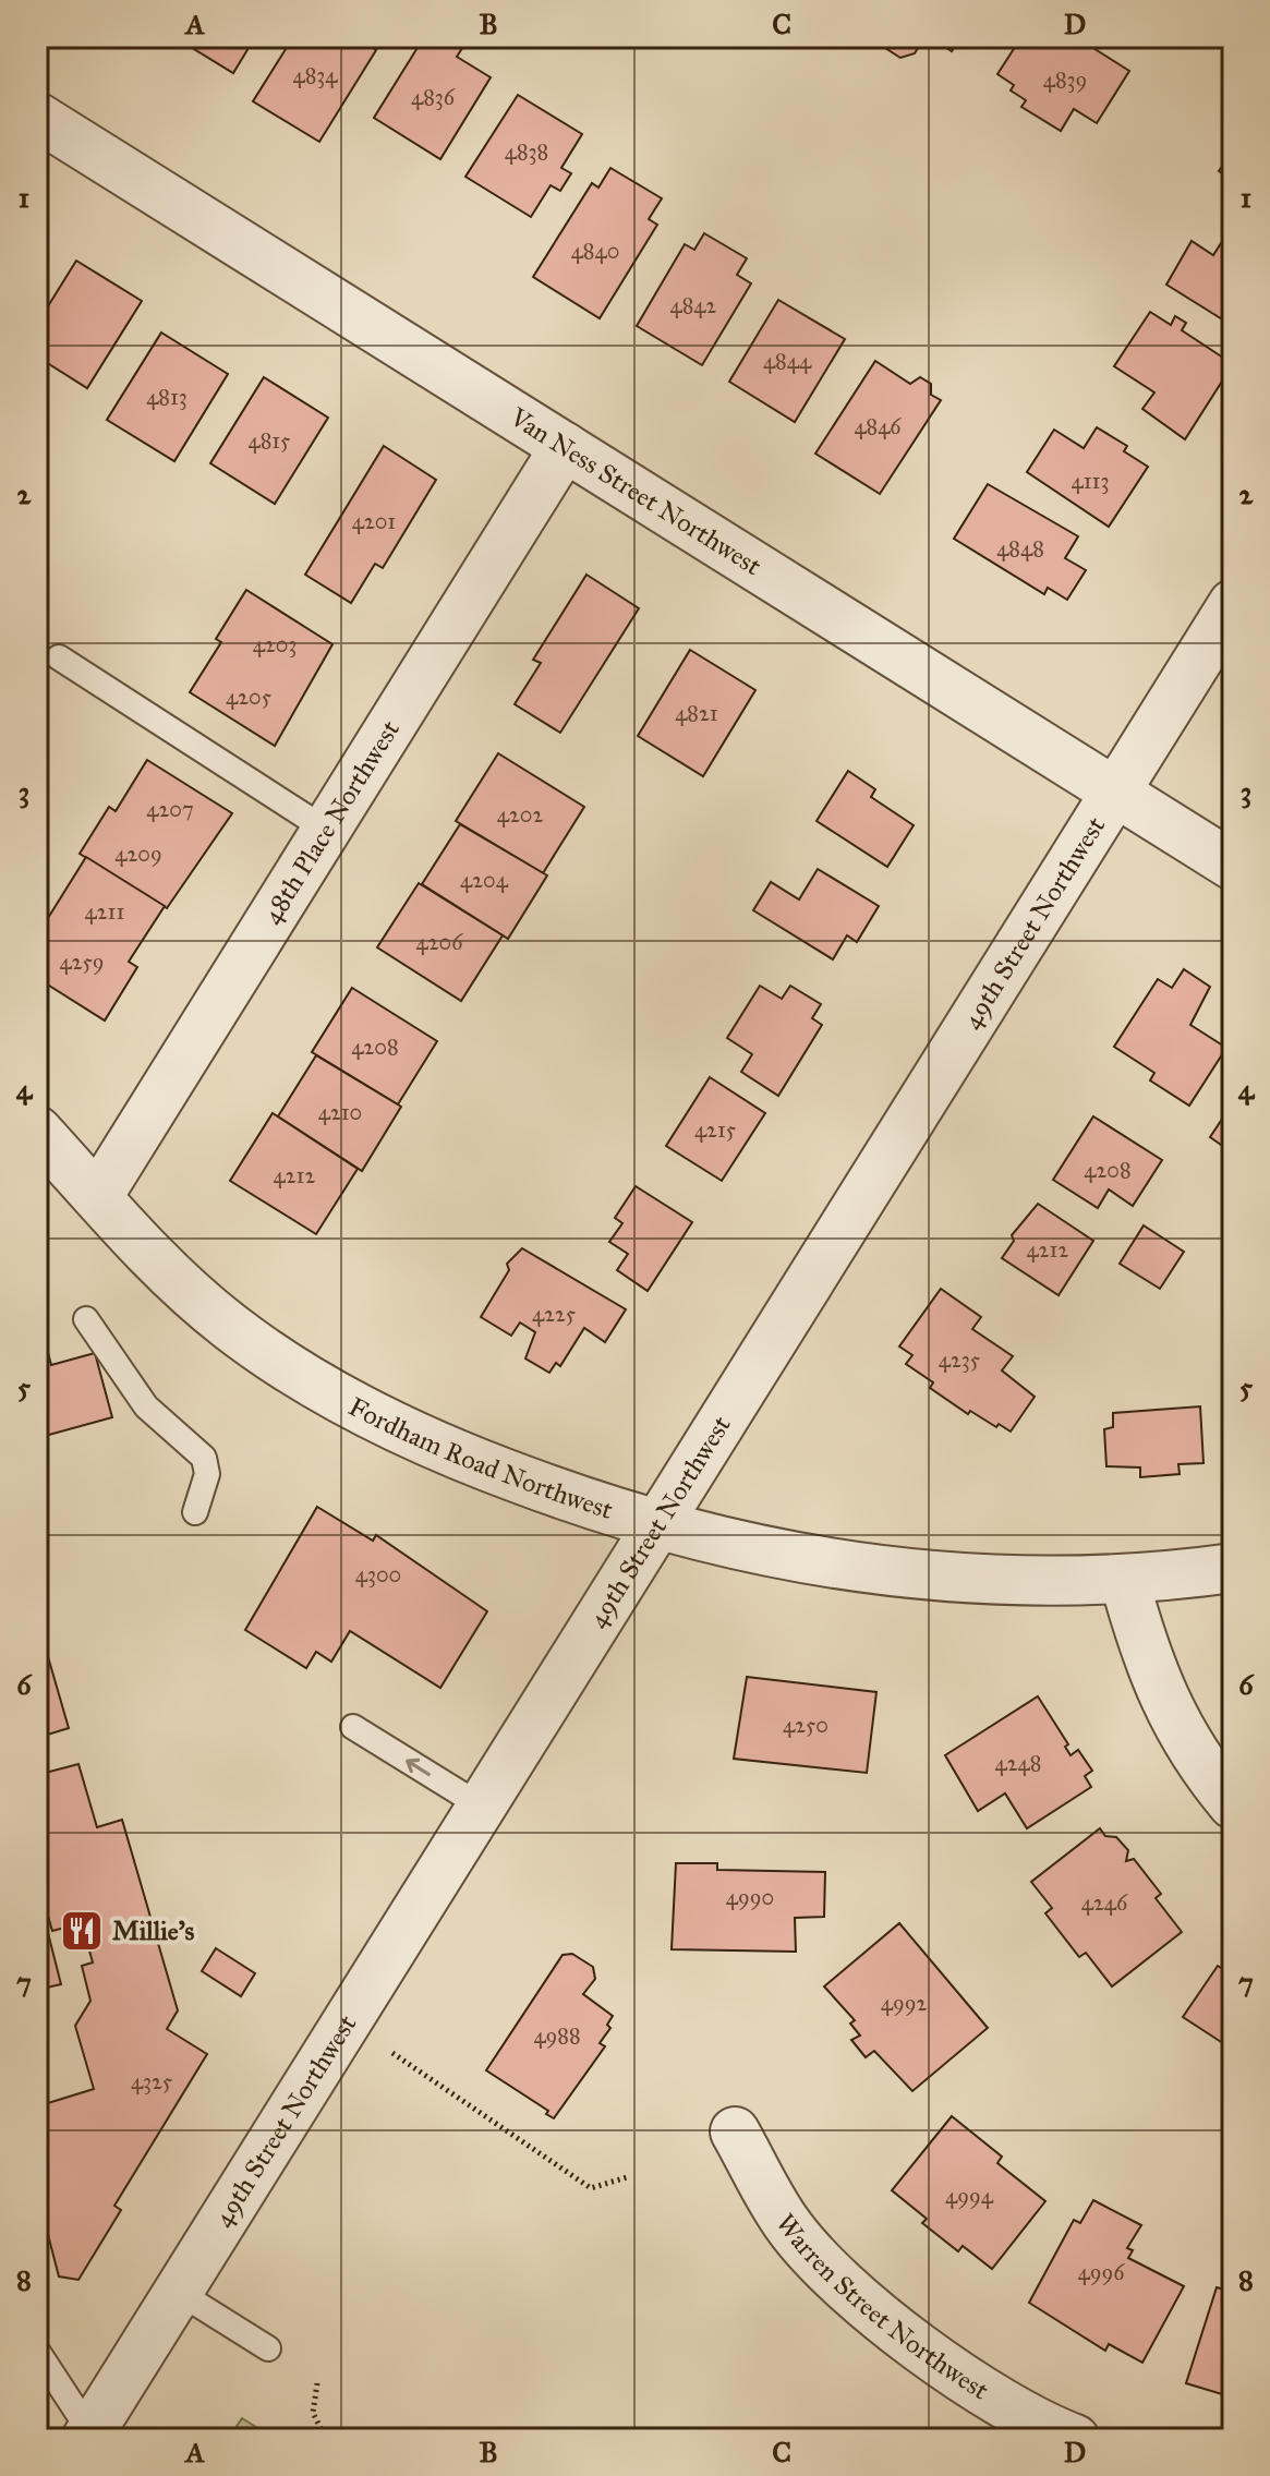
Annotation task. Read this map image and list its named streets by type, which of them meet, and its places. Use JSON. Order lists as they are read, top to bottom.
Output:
{
  "streets": {
    "street": [
      "Van Ness Street Northwest",
      "48th Place Northwest",
      "49th Street Northwest",
      "Fordham Road Northwest",
      "Warren Street Northwest"
    ]
  },
  "crossings": [
    ["Van Ness Street Northwest", "48th Place Northwest"],
    ["Van Ness Street Northwest", "49th Street Northwest"],
    ["48th Place Northwest", "Fordham Road Northwest"],
    ["49th Street Northwest", "Fordham Road Northwest"]
  ],
  "places": {
    "restaurant": ["Millie’s"]
  },
  "house_numbers": [
    "4834",
    "4839",
    "4836",
    "4838",
    "4840",
    "4842",
    "4844",
    "4813",
    "4846",
    "4815",
    "4113",
    "4201",
    "4848",
    "4203",
    "4205",
    "4821",
    "4207",
    "4202",
    "4209",
    "4204",
    "4211",
    "4206",
    "4259",
    "4208",
    "4210",
    "4215",
    "4208",
    "4212",
    "4212",
    "4225",
    "4235",
    "4300",
    "4250",
    "4248",
    "4990",
    "4246",
    "4992",
    "4988",
    "4325",
    "4994",
    "4996"
  ],
  "grid": {
    "columns": [
      "A",
      "B",
      "C",
      "D"
    ],
    "rows": [
      "1",
      "2",
      "3",
      "4",
      "5",
      "6",
      "7",
      "8"
    ]
  }
}
